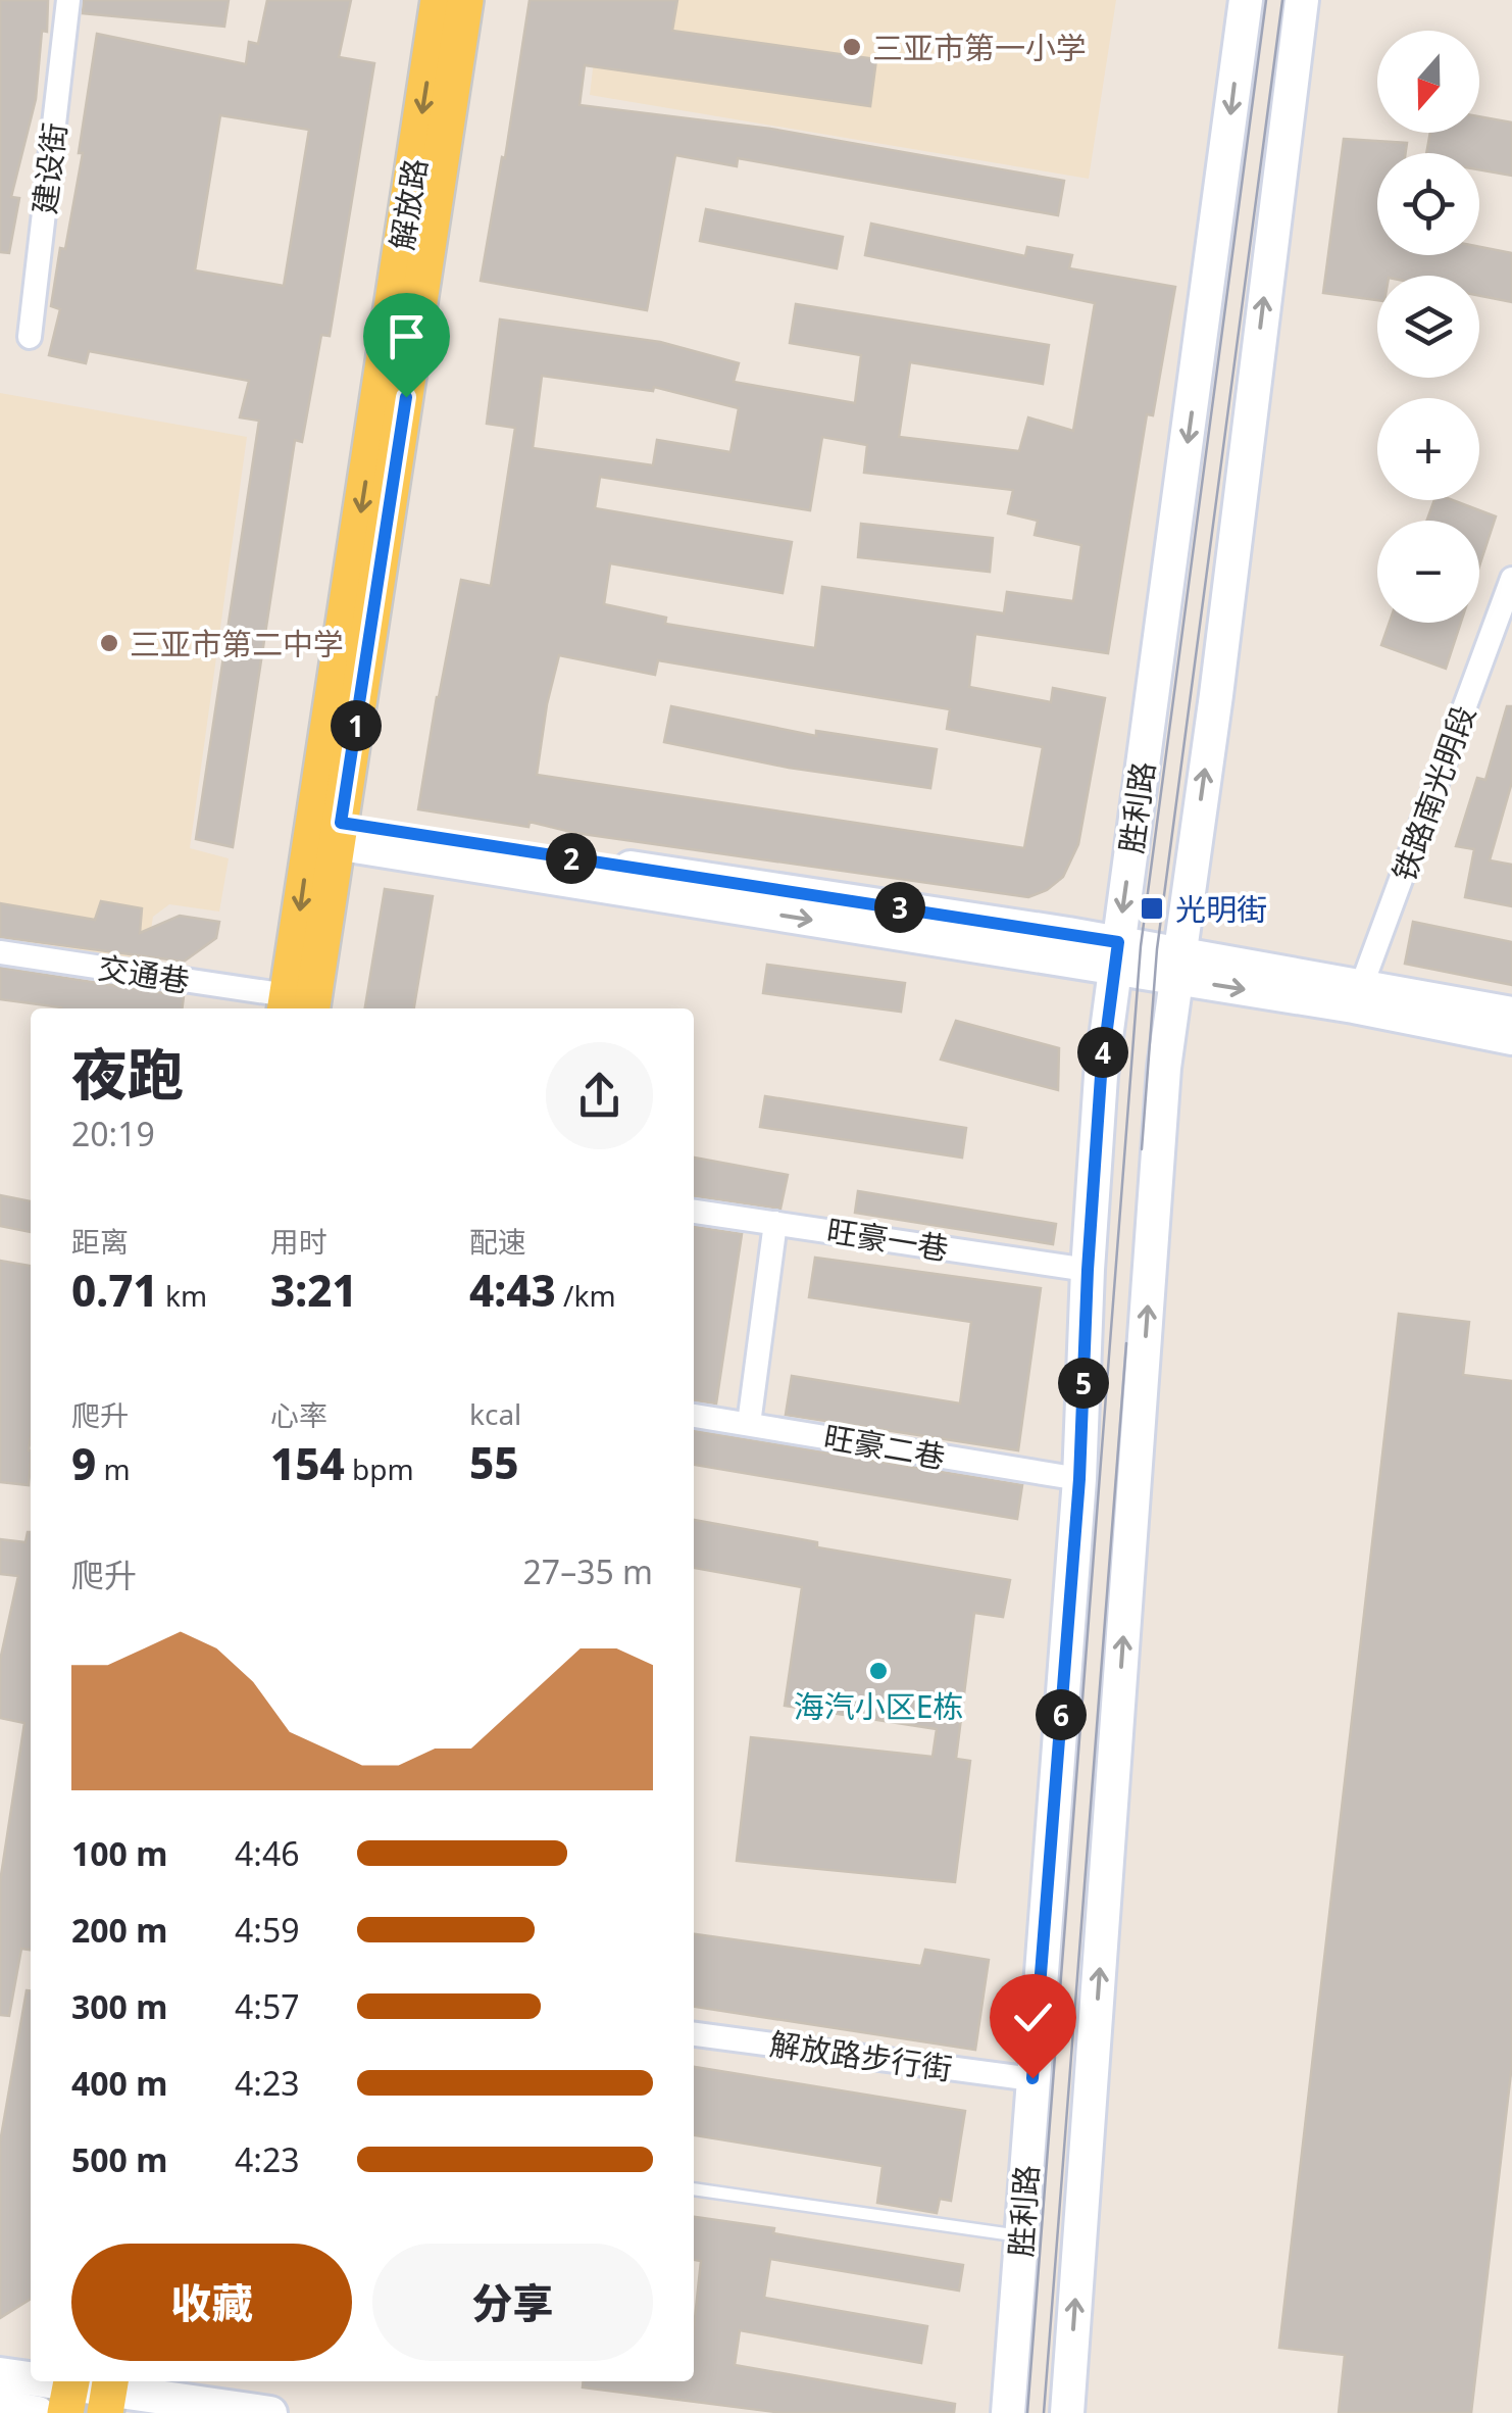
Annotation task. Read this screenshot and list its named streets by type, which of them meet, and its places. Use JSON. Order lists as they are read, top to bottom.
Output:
{
  "streets": {
    "main road": ["解放路", "胜利路"],
    "street": [
      "建设街",
      "铁路南光明段",
      "交通巷",
      "旺豪一巷",
      "旺豪二巷",
      "解放路步行街"
    ]
  },
  "crossings": [
    ["解放路", "交通巷"],
    ["胜利路", "旺豪一巷"],
    ["胜利路", "旺豪二巷"],
    ["胜利路", "解放路步行街"]
  ],
  "places": {
    "other": ["三亚市第一小学", "三亚市第二中学", "海汽小区E栋"],
    "transit": ["光明街"]
  },
  "north": "bottom",
  "page": {
    "map_buttons": ["+", "−"],
    "pins": [
      "1",
      "2",
      "3",
      "4",
      "5",
      "6"
    ],
    "heading": ["夜跑", "20:19"],
    "stats": [
      ["距离", "0.71 km"],
      ["用时", "3:21"],
      ["配速", "4:43 /km"],
      ["爬升", "9 m"],
      ["心率", "154 bpm"],
      ["kcal", "55"]
    ],
    "chart": ["爬升", "27–35 m"],
    "list": [
      {
        "name": "100 m",
        "note": "4:46"
      },
      {
        "name": "200 m",
        "note": "4:59"
      },
      {
        "name": "300 m",
        "note": "4:57"
      },
      {
        "name": "400 m",
        "note": "4:23"
      },
      {
        "name": "500 m",
        "note": "4:23"
      }
    ],
    "buttons": ["收藏", "分享"]
  }
}
